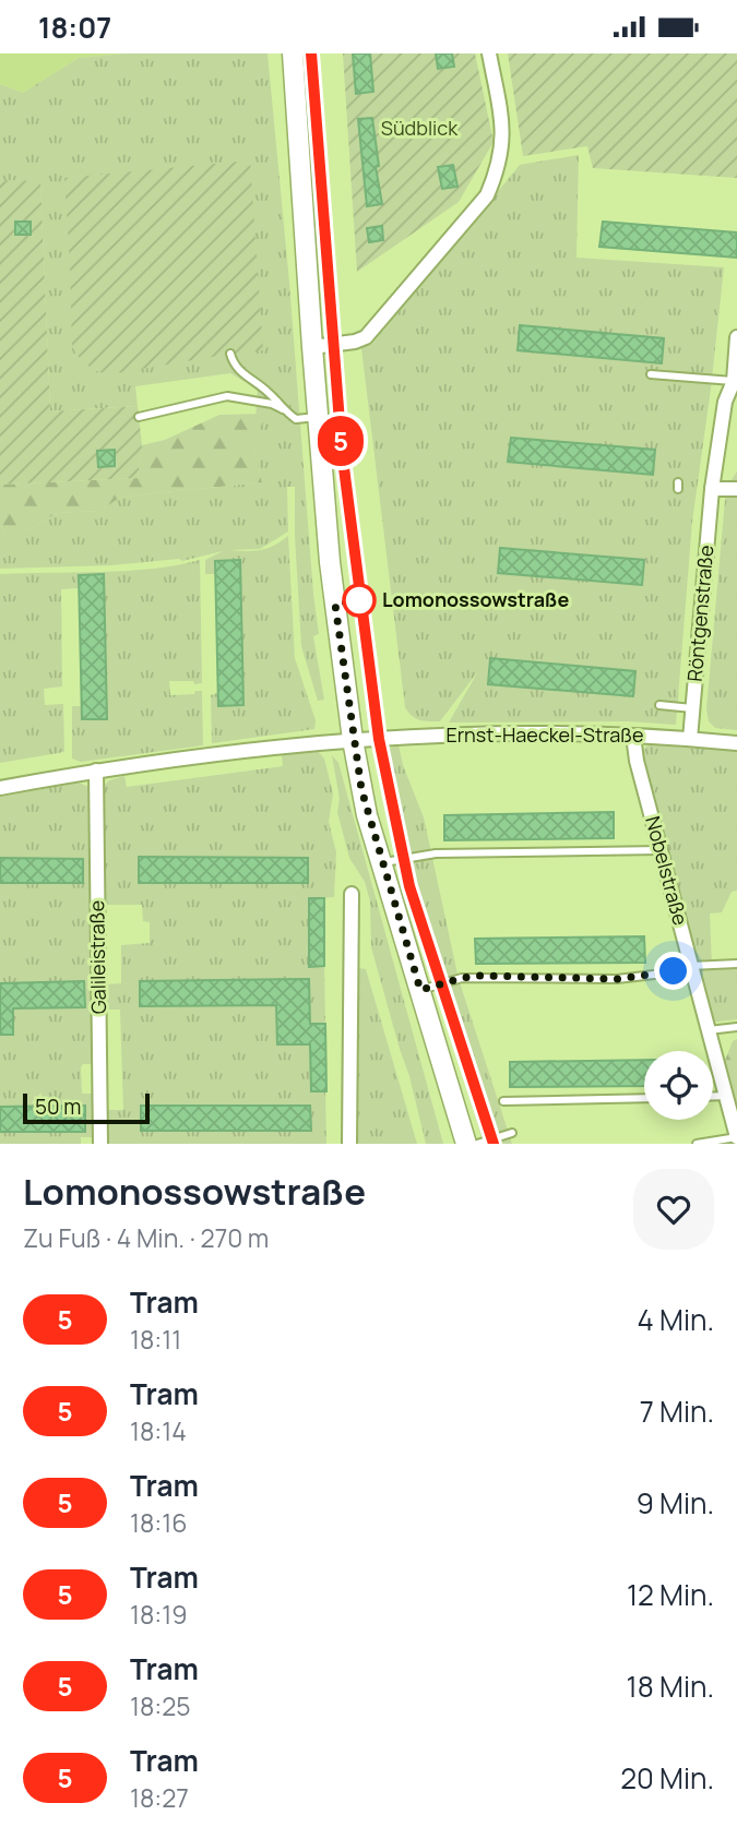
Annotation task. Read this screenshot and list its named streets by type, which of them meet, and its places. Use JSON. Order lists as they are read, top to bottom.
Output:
{
  "streets": {
    "street": [
      "Röntgenstraße",
      "Ernst-Haeckel-Straße",
      "Nobelstraße",
      "Galileistraße"
    ]
  },
  "crossings": [
    ["Röntgenstraße", "Ernst-Haeckel-Straße"],
    ["Ernst-Haeckel-Straße", "Nobelstraße"]
  ],
  "parks": ["Südblick"],
  "places": ["Lomonossowstraße"],
  "lines": ["tram line 5"],
  "scale_bar": "50 m",
  "page": {
    "status": "18:07",
    "on_map": "5",
    "scale": "50 m",
    "heading": ["Lomonossowstraße", "Zu Fuß · 4 Min. · 270 m"],
    "list": [
      {
        "mark": "5",
        "name": "Tram",
        "note": "18:11",
        "value": "4 Min."
      },
      {
        "mark": "5",
        "name": "Tram",
        "note": "18:14",
        "value": "7 Min."
      },
      {
        "mark": "5",
        "name": "Tram",
        "note": "18:16",
        "value": "9 Min."
      },
      {
        "mark": "5",
        "name": "Tram",
        "note": "18:19",
        "value": "12 Min."
      },
      {
        "mark": "5",
        "name": "Tram",
        "note": "18:25",
        "value": "18 Min."
      },
      {
        "mark": "5",
        "name": "Tram",
        "note": "18:27",
        "value": "20 Min."
      }
    ]
  }
}
